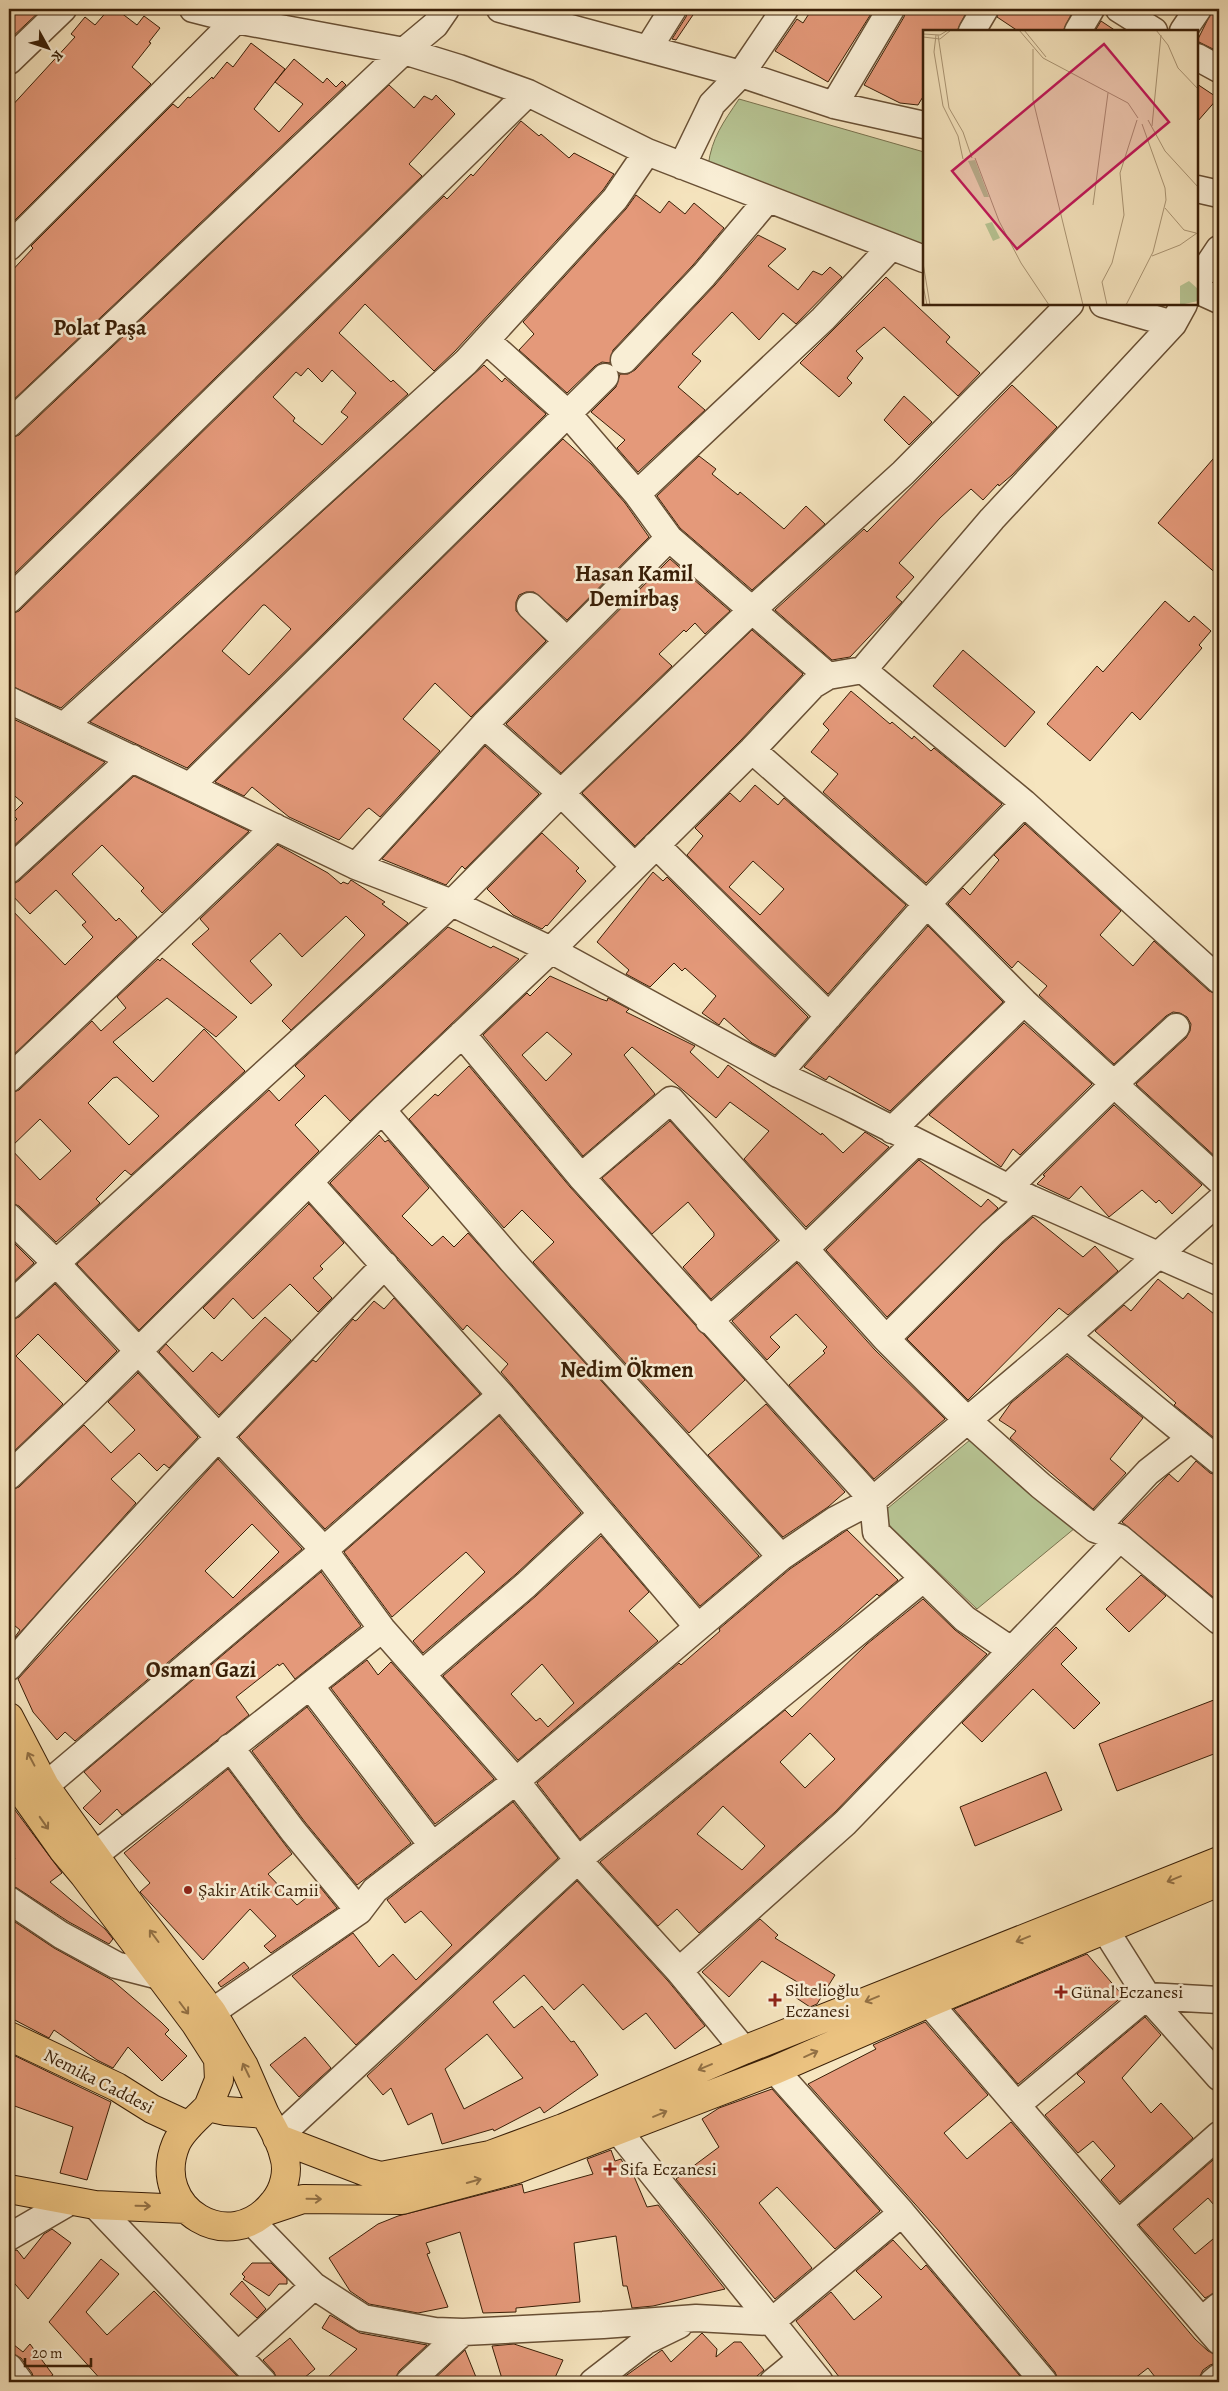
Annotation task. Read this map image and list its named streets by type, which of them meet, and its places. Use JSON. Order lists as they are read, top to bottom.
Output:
{
  "streets": {
    "main road": ["Nemika Caddesi"]
  },
  "districts": [
    "Polat Paşa",
    "Hasan Kamil Demirbaş",
    "Nedim Ökmen",
    "Osman Gazi"
  ],
  "places": {
    "other": ["Şakir Atik Camii"],
    "health": ["Günal Eczanesi", "Siltelioğlu Eczanesi", "Sifa Eczanesi"]
  },
  "scale_bar": "20 m",
  "north": "bottom right"
}
